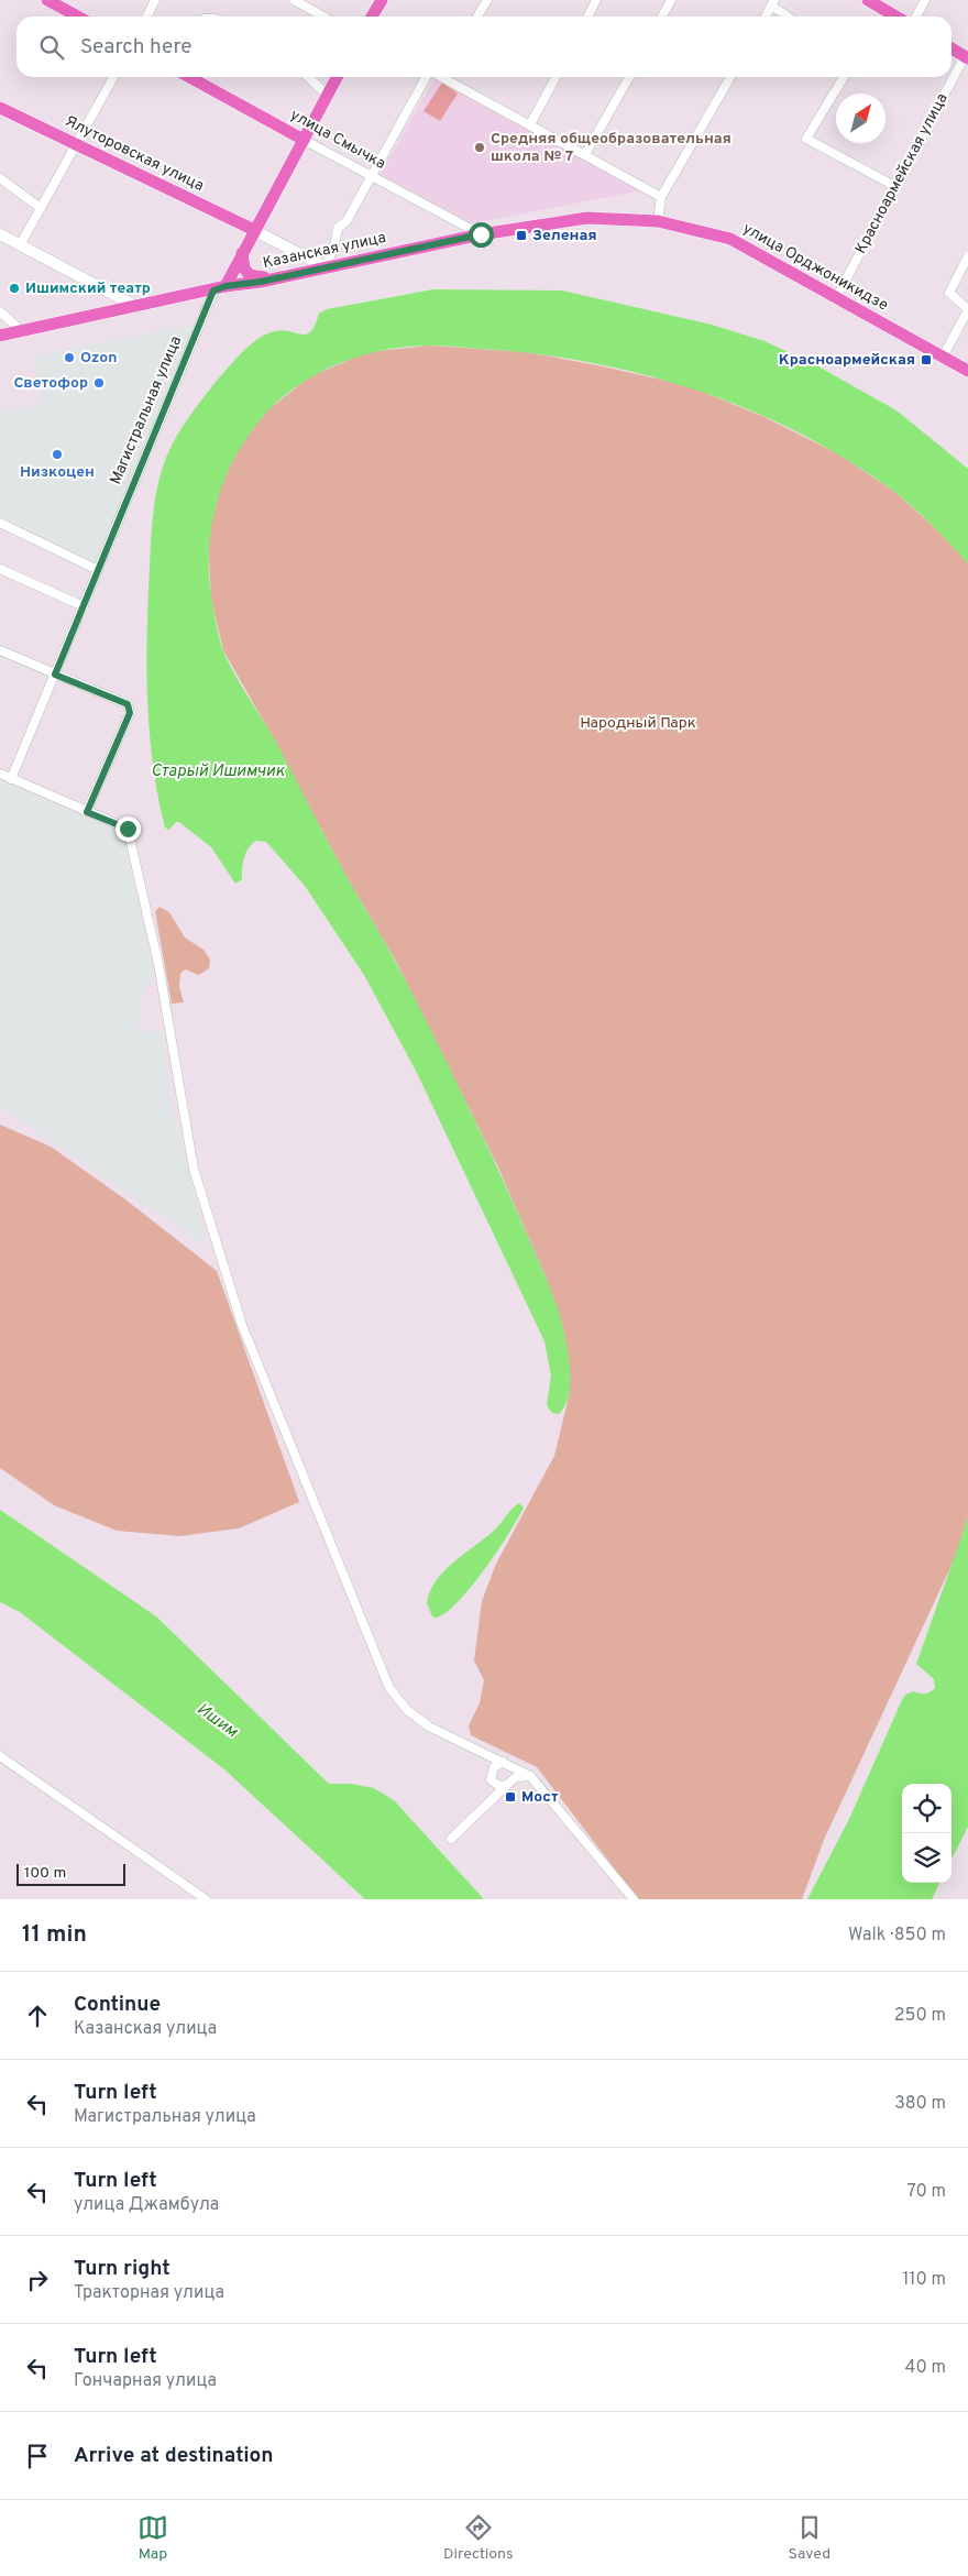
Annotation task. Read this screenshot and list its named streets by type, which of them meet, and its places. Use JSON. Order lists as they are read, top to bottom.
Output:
{
  "streets": {
    "main road": [
      "улица Смычка",
      "Ялуторовская улица",
      "Казанская улица",
      "улица Орджоникидзе",
      "Магистральная улица"
    ],
    "street": ["Красноармейская улица"]
  },
  "crossings": [
    ["улица Смычка", "Казанская улица"],
    ["улица Смычка", "Магистральная улица"],
    ["Ялуторовская улица", "Магистральная улица"],
    ["Красноармейская улица", "улица Орджоникидзе"],
    ["Казанская улица", "улица Орджоникидзе"],
    ["Казанская улица", "Магистральная улица"]
  ],
  "water": ["Старый Ишимчик", "Ишим"],
  "parks": ["Народный Парк"],
  "places": {
    "other": [
      "Средняя общеобразовательная школа № 7",
      "Ишимский театр",
      "Ozon",
      "Светофор",
      "Низкоцен"
    ],
    "transit": ["Зеленая", "Красноармейская", "Мост"]
  },
  "scale_bar": "100 m",
  "north": "top right",
  "page": {
    "search": "Search here",
    "scale": "100 m",
    "heading": ["11 min", "Walk · 850 m"],
    "list": [
      ["Continue", "Казанская улица", "250 m"],
      ["Turn left", "Магистральная улица", "380 m"],
      ["Turn left", "улица Джамбула", "70 m"],
      ["Turn right", "Тракторная улица", "110 m"],
      ["Turn left", "Гончарная улица", "40 m"],
      "Arrive at destination"
    ],
    "nav": ["Map", "Directions", "Saved"]
  }
}
